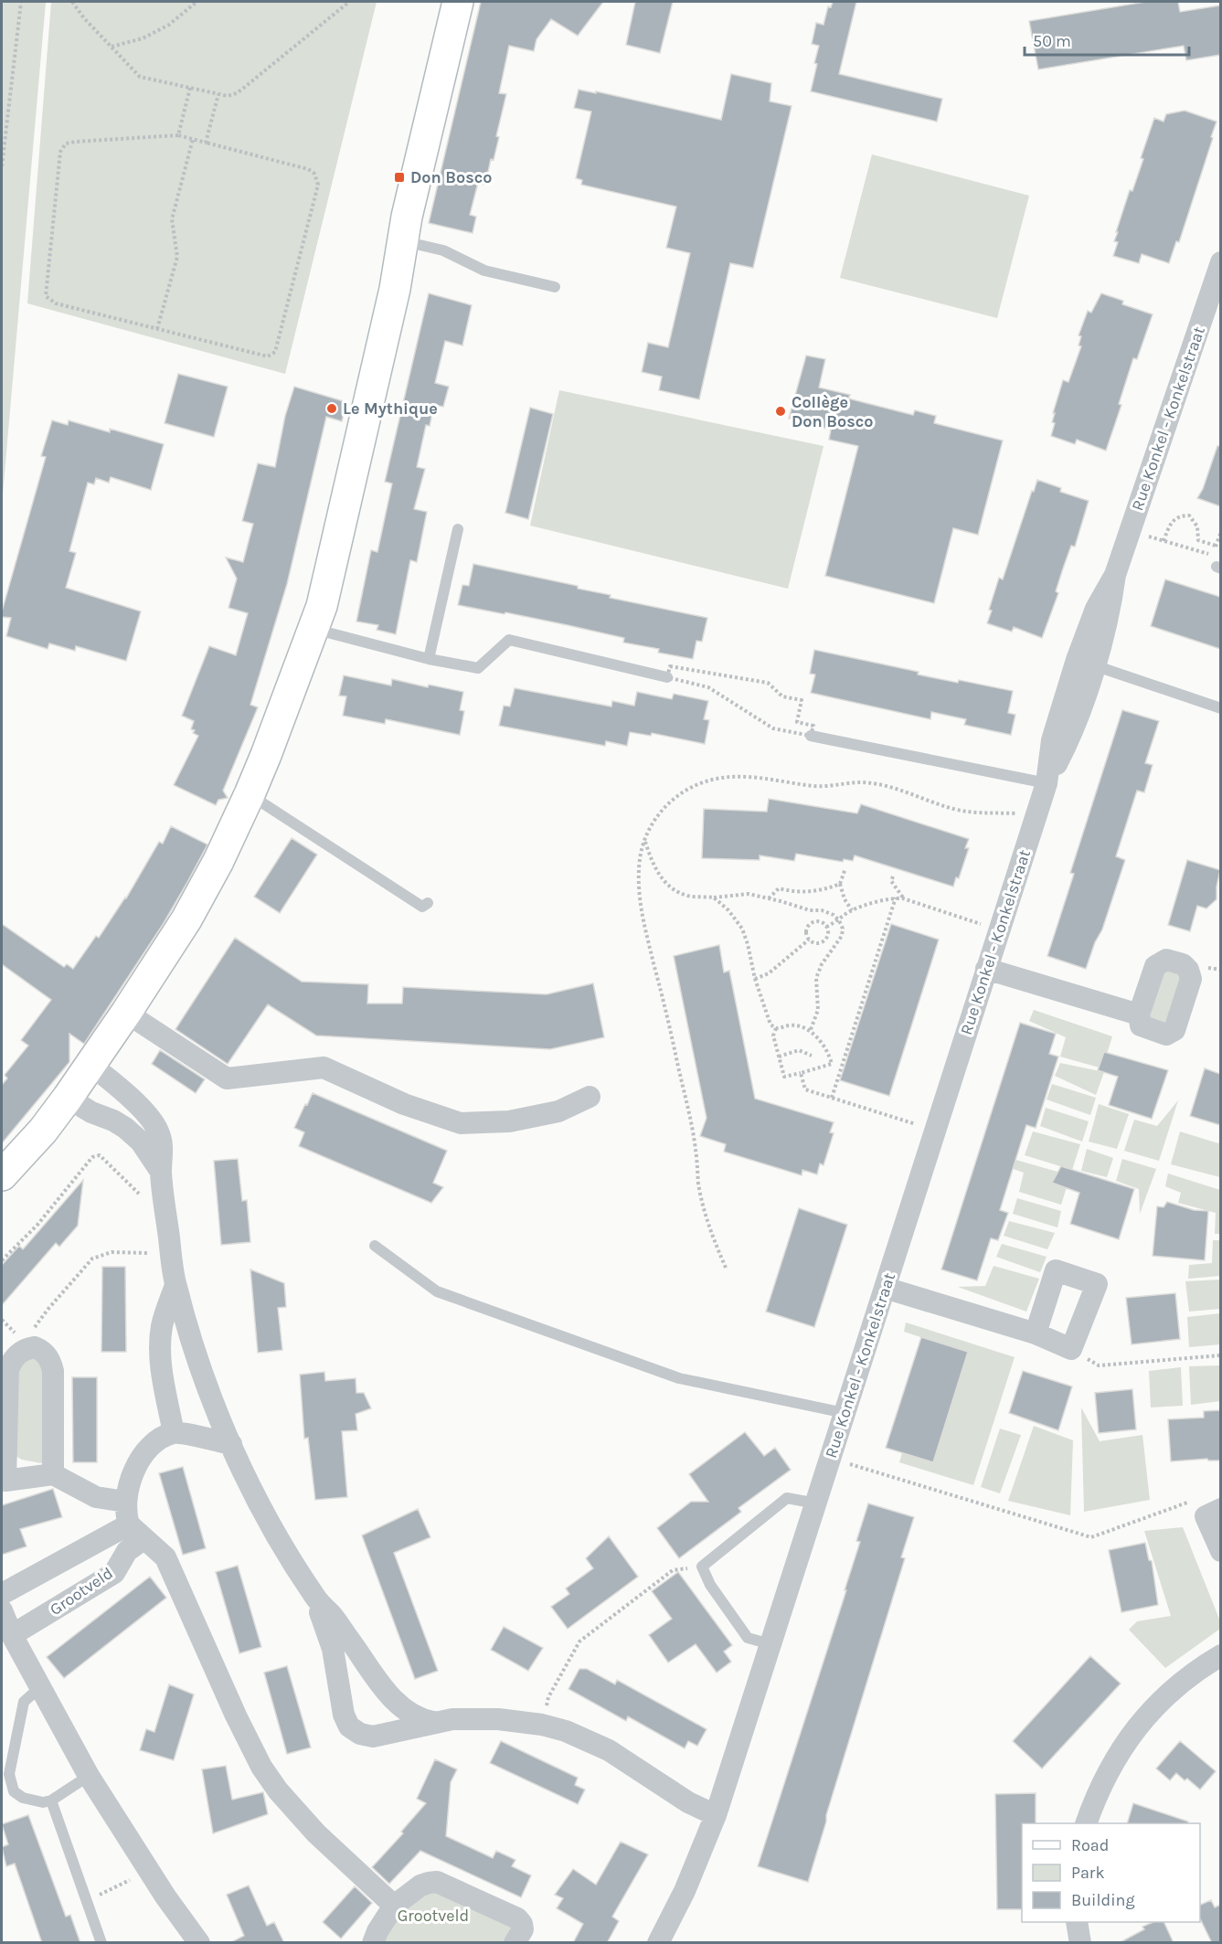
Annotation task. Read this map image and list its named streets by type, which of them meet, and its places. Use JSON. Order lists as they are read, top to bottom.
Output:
{
  "streets": {
    "street": ["Rue Konkel - Konkelstraat", "Grootveld"]
  },
  "parks": ["Grootveld"],
  "places": {
    "transit": ["Don Bosco"],
    "other": ["Le Mythique", "Collège Don Bosco"]
  },
  "legend": ["Road", "Park", "Building"],
  "scale_bar": "50 m"
}
